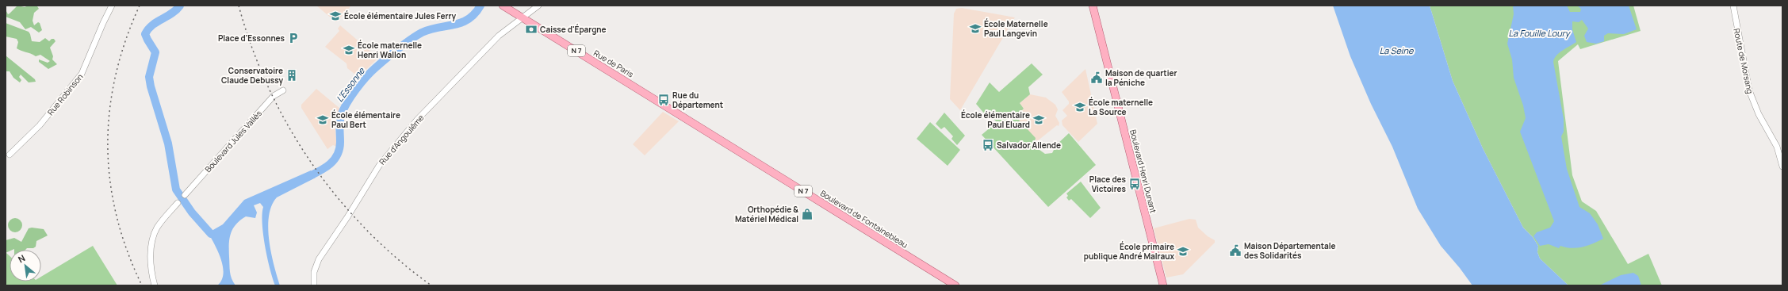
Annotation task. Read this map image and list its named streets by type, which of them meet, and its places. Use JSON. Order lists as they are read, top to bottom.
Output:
{
  "streets": {
    "main road": [
      "N 7",
      "Rue de Paris",
      "Boulevard Henri Dunant",
      "Boulevard de Fontainebleau"
    ],
    "street": [
      "Route de Morsang",
      "Rue Robinson",
      "Rue d'Angoulême",
      "Boulevard Jules Vallès"
    ]
  },
  "crossings": [
    ["Rue de Paris", "Rue d'Angoulême"],
    ["Rue de Paris", "Boulevard de Fontainebleau"]
  ],
  "water": ["La Fouille Loury", "La Seine", "L'Essonne"],
  "places": {
    "school or university": [
      "École élémentaire Jules Ferry",
      "École Maternelle Paul Langevin",
      "École maternelle Henri Wallon",
      "École maternelle La Source",
      "École élémentaire Paul Bert",
      "École élémentaire Paul Eluard",
      "École primaire publique André Malraux"
    ],
    "bank": ["Caisse d'Épargne"],
    "parking": ["Place d'Essonnes"],
    "building": ["Conservatoire Claude Debussy"],
    "public building": ["Maison de quartier la Péniche", "Maison Départementale des Solidarités"],
    "bus stop": ["Rue du Département", "Salvador Allende", "Place des Victoires"],
    "shop": ["Orthopédie & Matériel Médical"]
  },
  "north": "top left"
}
